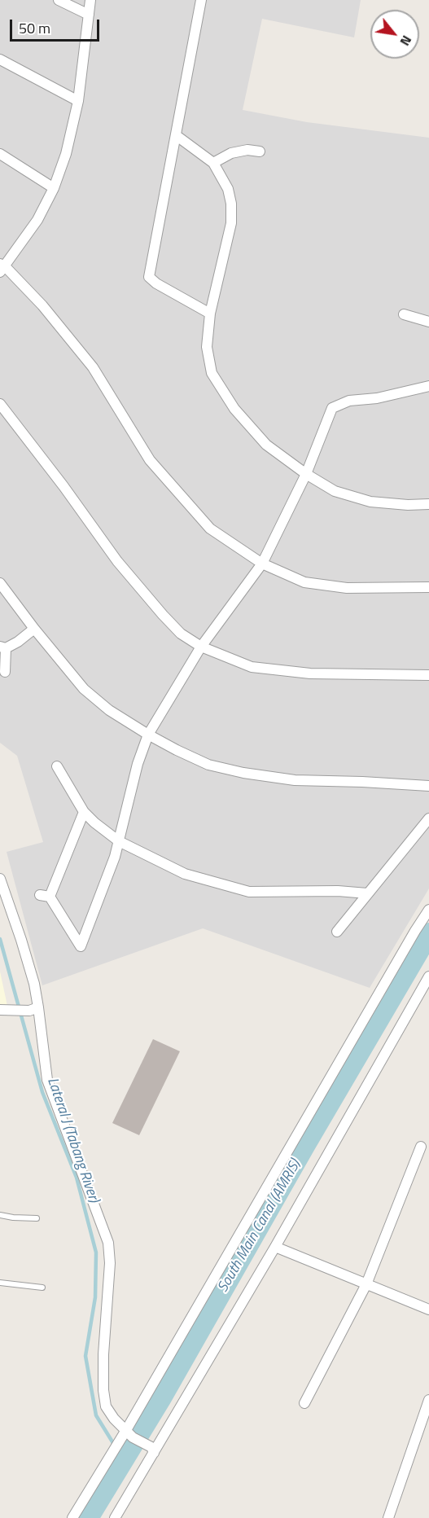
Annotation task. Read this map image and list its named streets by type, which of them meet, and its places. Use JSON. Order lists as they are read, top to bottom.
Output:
{
  "water": ["Lateral J (Tabang River)", "South Main Canal (AMRIS)"],
  "scale_bar": "50 m",
  "north": "bottom right"
}
